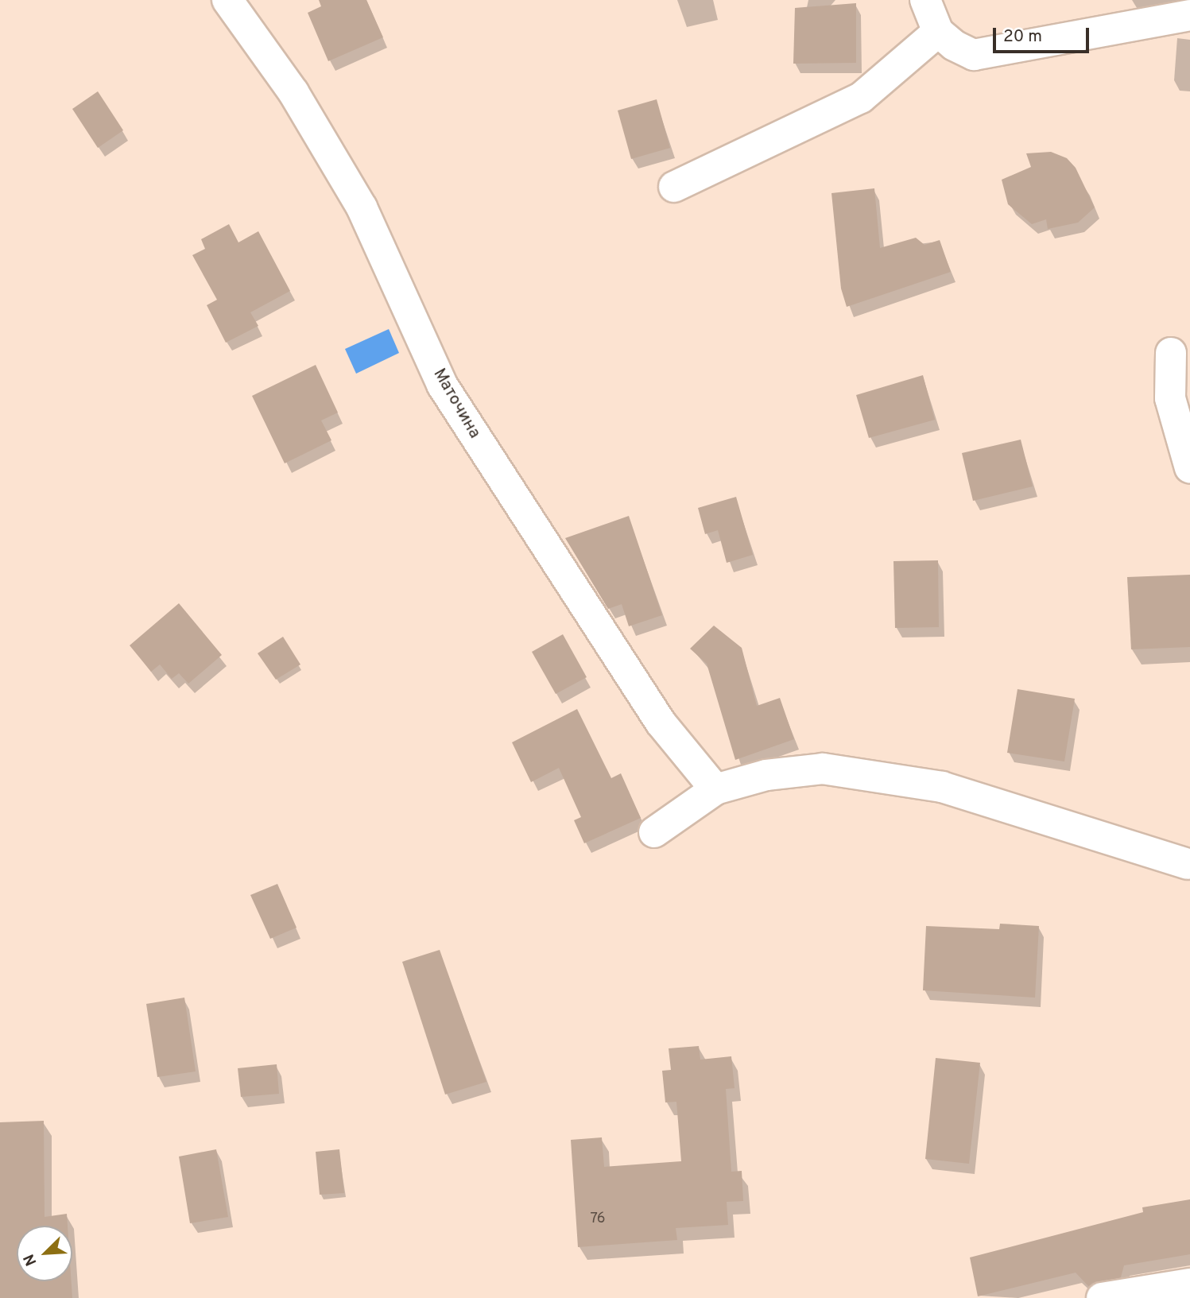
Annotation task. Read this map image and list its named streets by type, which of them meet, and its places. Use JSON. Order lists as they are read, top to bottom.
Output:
{
  "streets": {
    "street": ["Маточина"]
  },
  "house_numbers": ["76"],
  "scale_bar": "20 m",
  "north": "bottom left"
}
